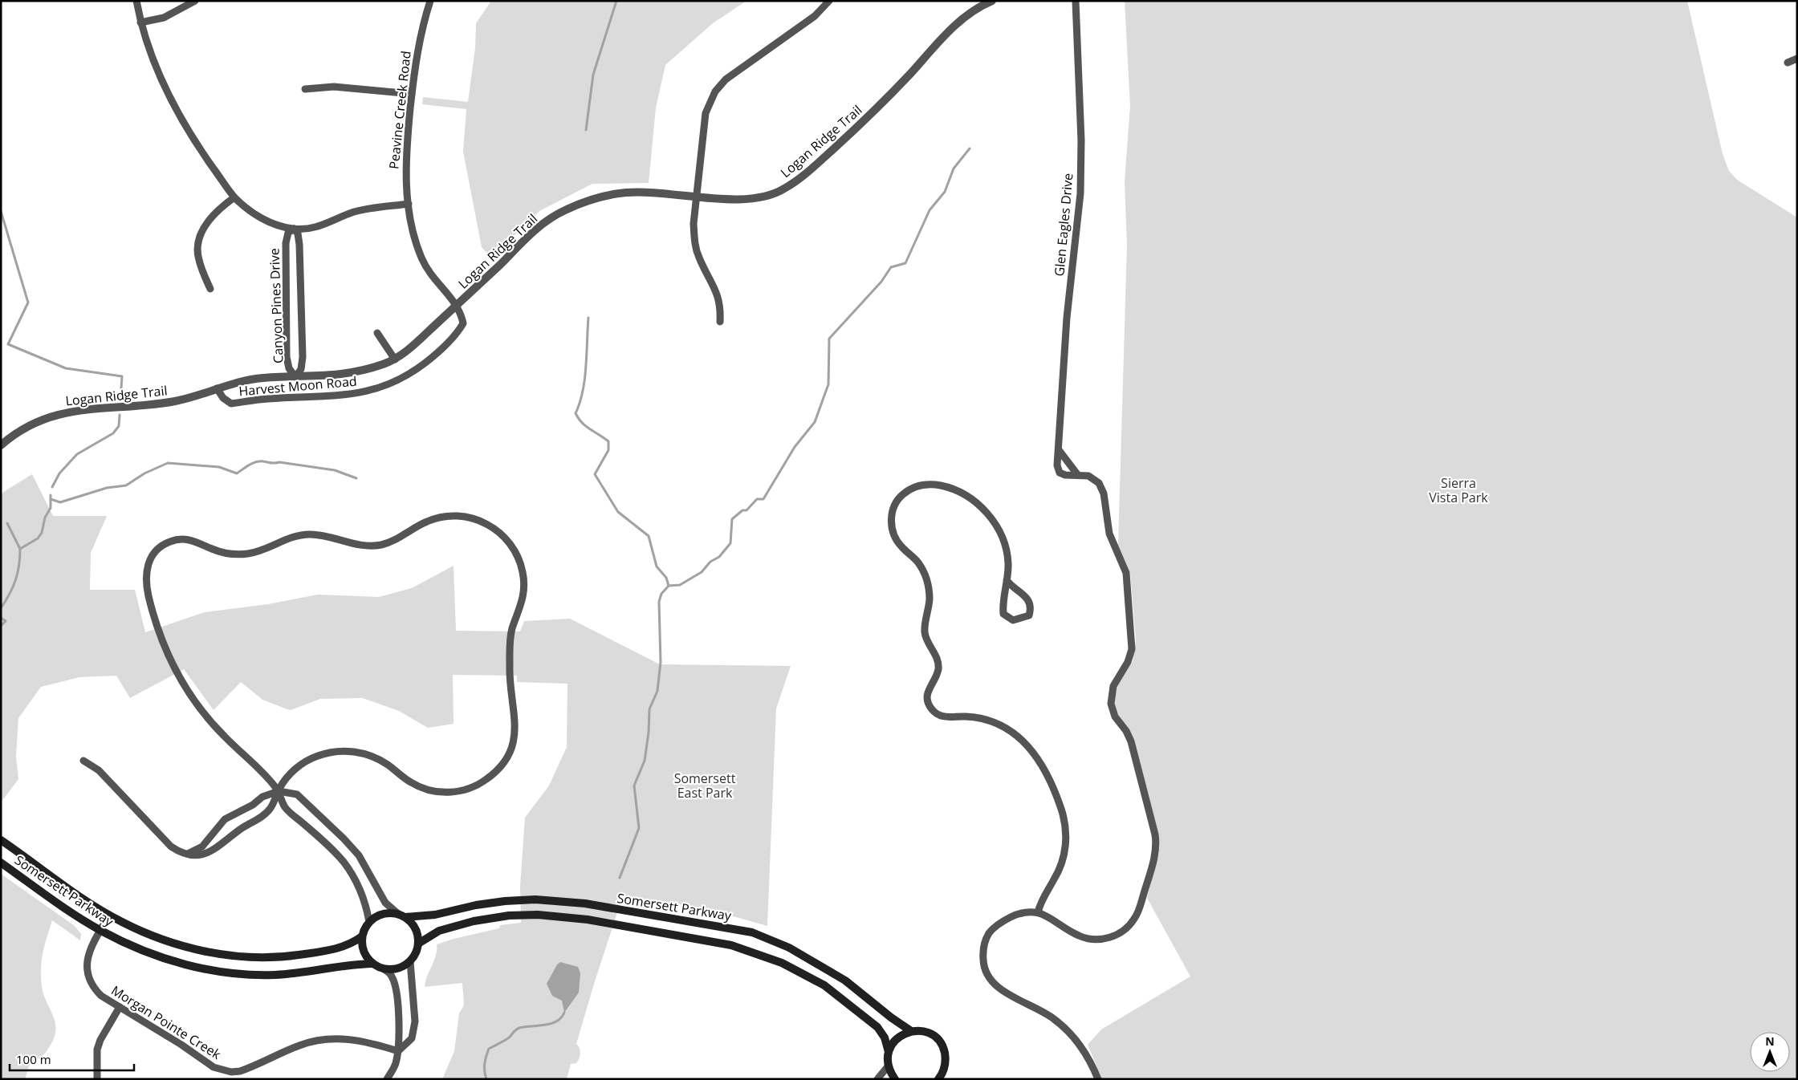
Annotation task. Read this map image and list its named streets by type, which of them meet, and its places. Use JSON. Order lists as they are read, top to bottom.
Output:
{
  "streets": {
    "main road": ["Somersett Parkway"],
    "street": [
      "Peavine Creek Road",
      "Logan Ridge Trail",
      "Glen Eagles Drive",
      "Canyon Pines Drive",
      "Harvest Moon Road",
      "Morgan Pointe Creek"
    ]
  },
  "crossings": [
    ["Peavine Creek Road", "Logan Ridge Trail"],
    ["Peavine Creek Road", "Harvest Moon Road"],
    ["Logan Ridge Trail", "Canyon Pines Drive"],
    ["Logan Ridge Trail", "Harvest Moon Road"],
    ["Somersett Parkway", "Morgan Pointe Creek"]
  ],
  "parks": ["Sierra Vista Park", "Somersett East Park"],
  "scale_bar": "100 m",
  "north": "top"
}
